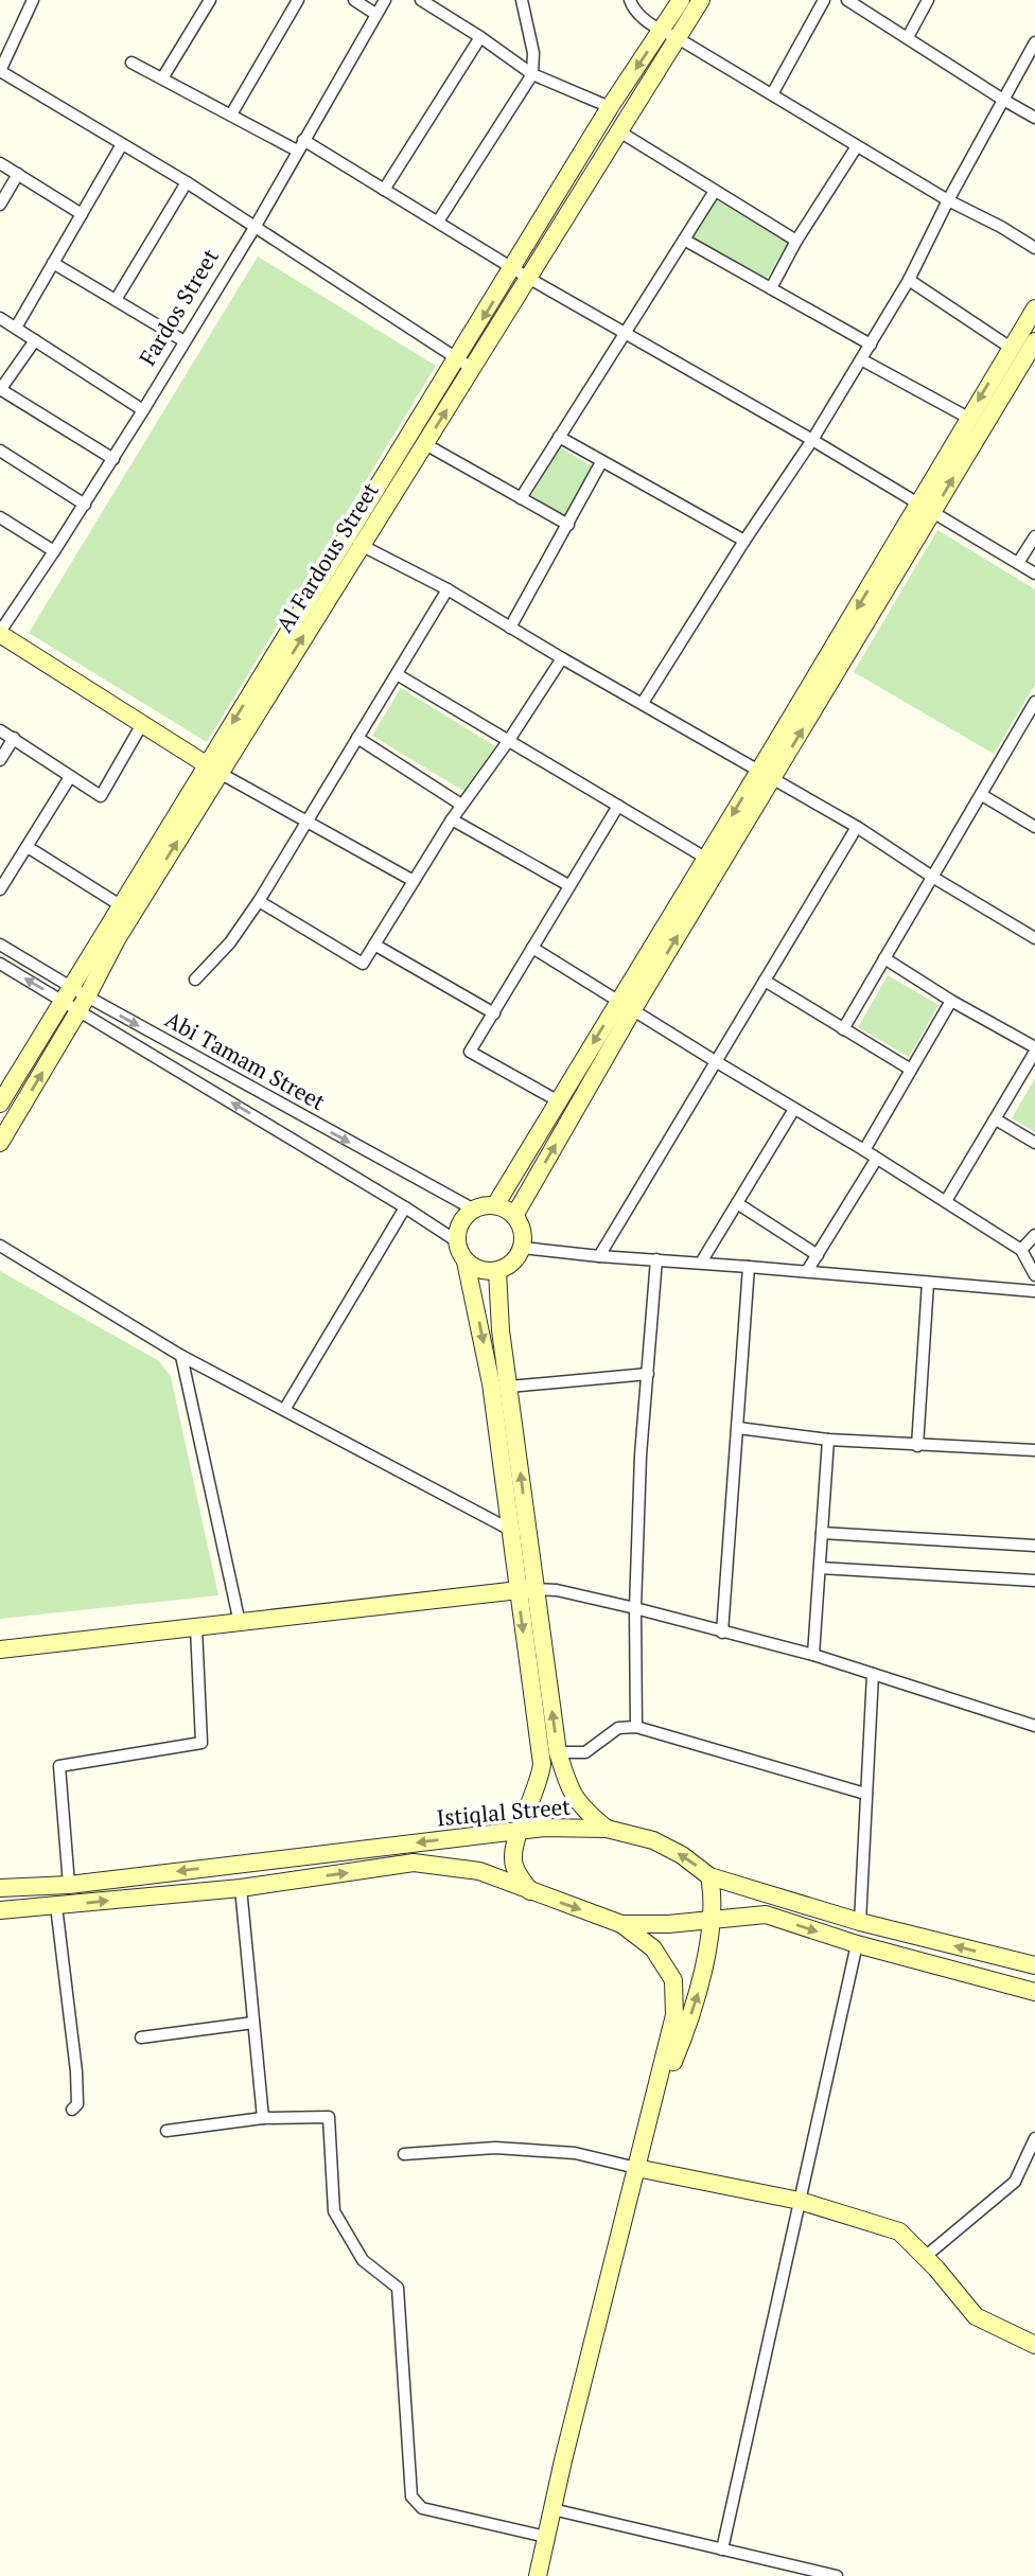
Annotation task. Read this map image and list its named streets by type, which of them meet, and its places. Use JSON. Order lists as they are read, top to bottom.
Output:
{
  "streets": {
    "main road": ["Fardos Street", "Al Fardous Street", "Istiqlal Street"],
    "street": ["Abi Tamam Street"]
  },
  "crossings": [
    ["Fardos Street", "Al Fardous Street"],
    ["Al Fardous Street", "Abi Tamam Street"]
  ]
}
